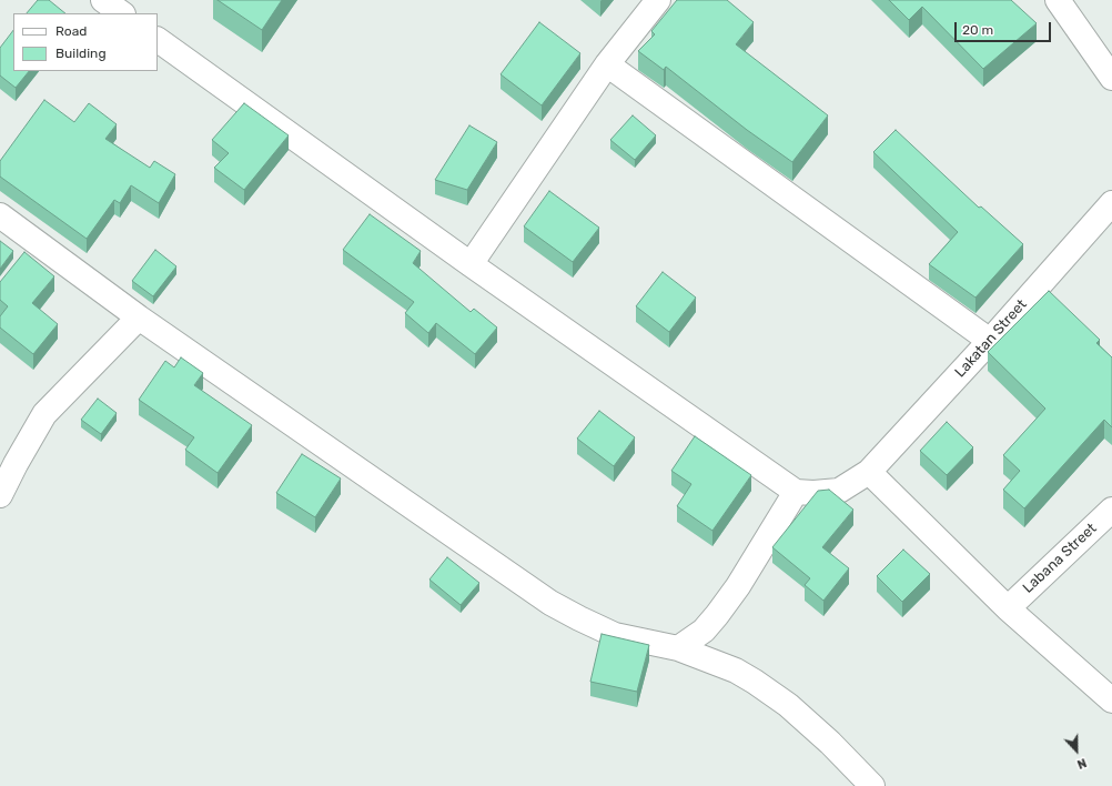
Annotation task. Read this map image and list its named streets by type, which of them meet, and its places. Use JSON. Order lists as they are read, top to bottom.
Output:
{
  "streets": {
    "street": ["Lakatan Street", "Labana Street"]
  },
  "legend": ["Road", "Building"],
  "scale_bar": "20 m",
  "north": "bottom"
}
